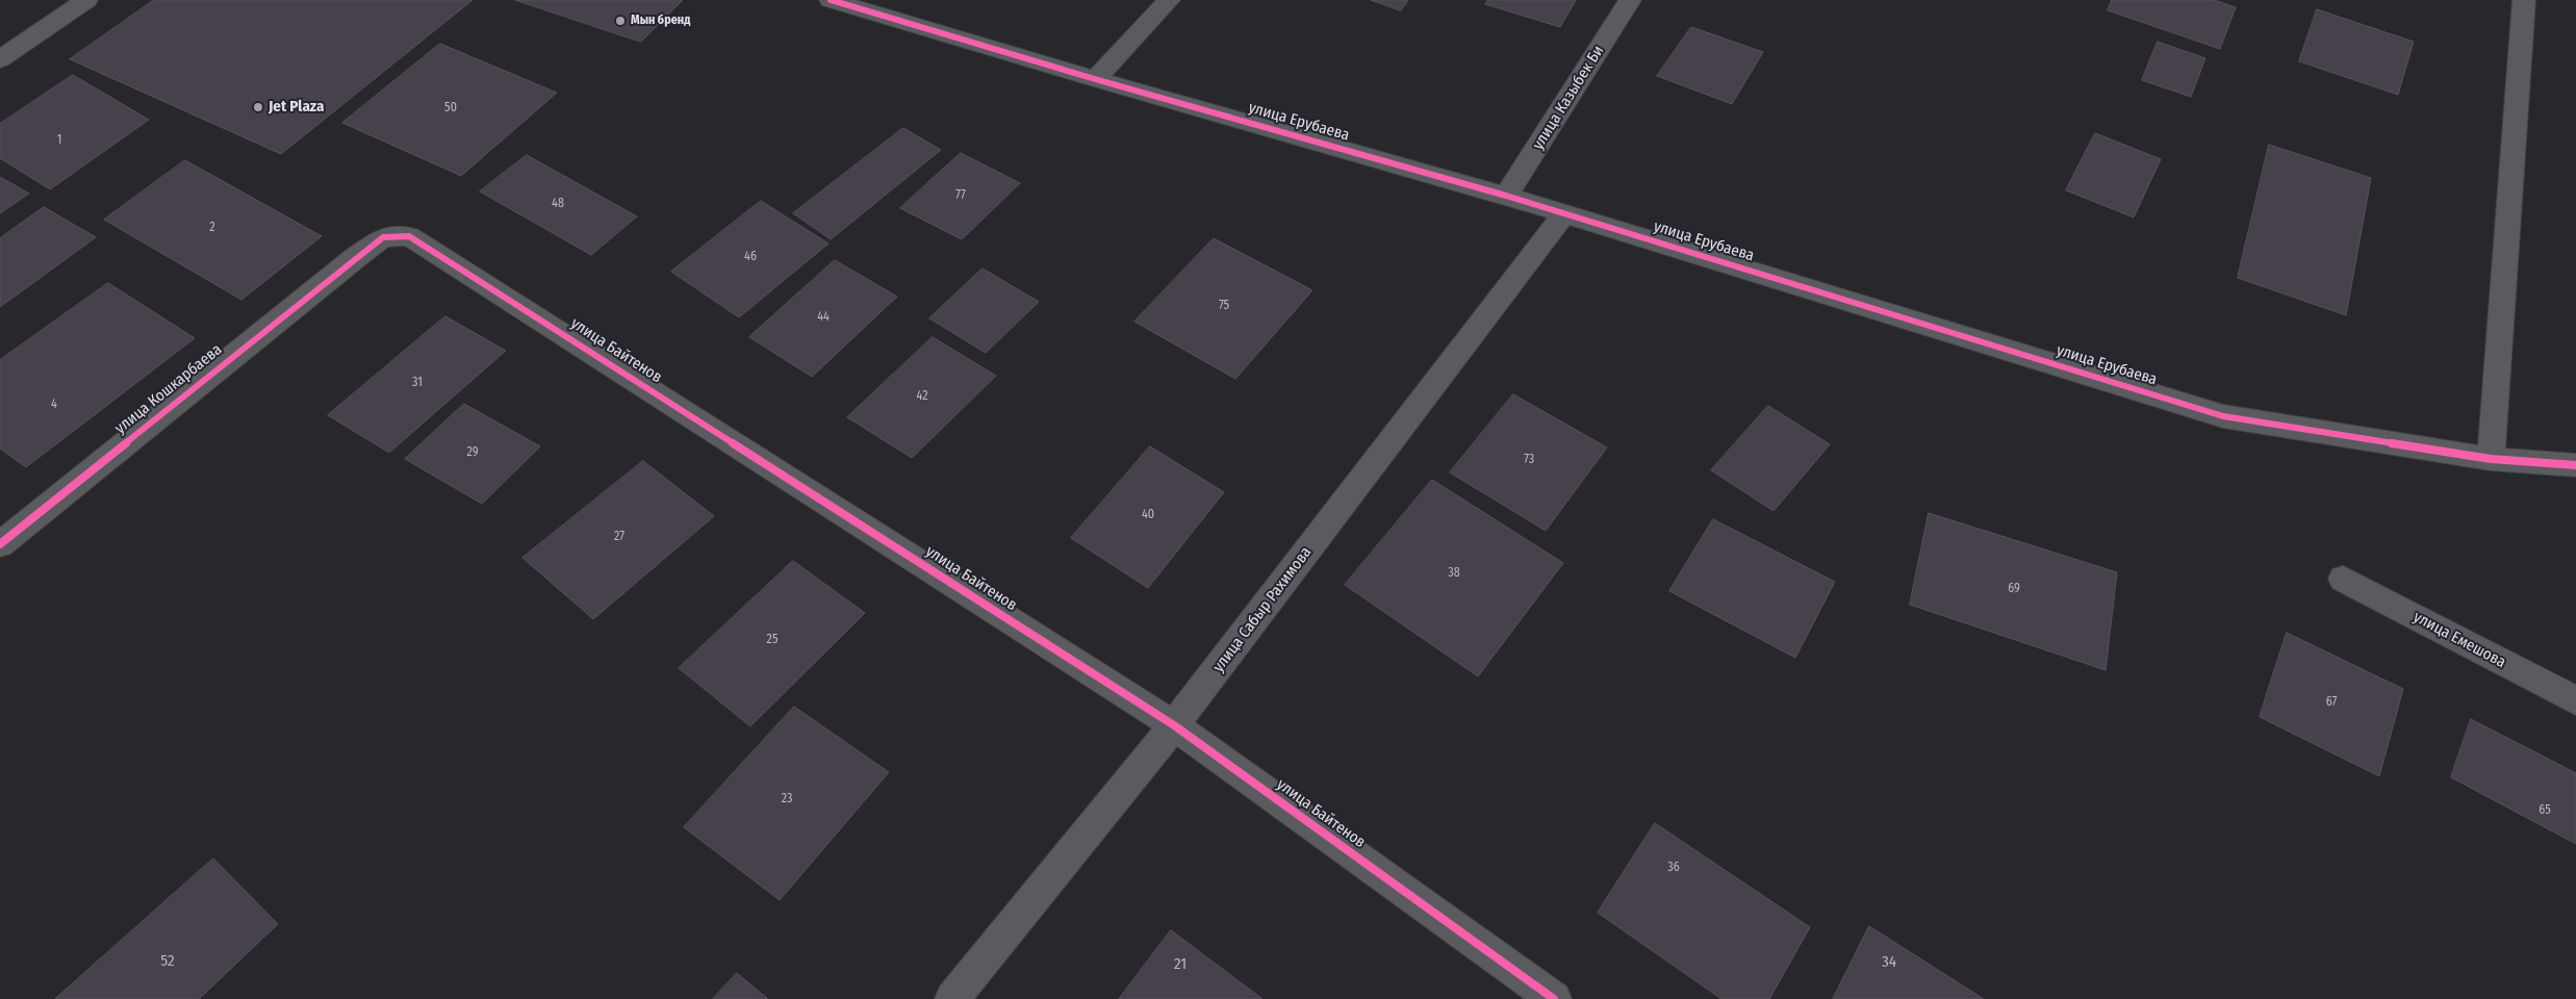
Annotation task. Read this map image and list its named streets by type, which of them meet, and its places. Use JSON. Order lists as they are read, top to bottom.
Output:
{
  "streets": {
    "street": [
      "улица Казыбек Би",
      "улица Ерубаева",
      "улица Байтенов",
      "улица Кошкарбаева",
      "улица Сабыр Рахимова",
      "улица Емешова"
    ]
  },
  "crossings": [
    ["улица Казыбек Би", "улица Ерубаева"],
    ["улица Ерубаева", "улица Сабыр Рахимова"],
    ["улица Байтенов", "улица Кошкарбаева"],
    ["улица Байтенов", "улица Сабыр Рахимова"]
  ],
  "places": ["Мын бренд", "Jet Plaza"],
  "house_numbers": [
    "50",
    "1",
    "77",
    "48",
    "2",
    "46",
    "75",
    "44",
    "31",
    "42",
    "4",
    "29",
    "73",
    "40",
    "27",
    "38",
    "69",
    "25",
    "67",
    "23",
    "65",
    "36",
    "52",
    "34",
    "21"
  ]
}
